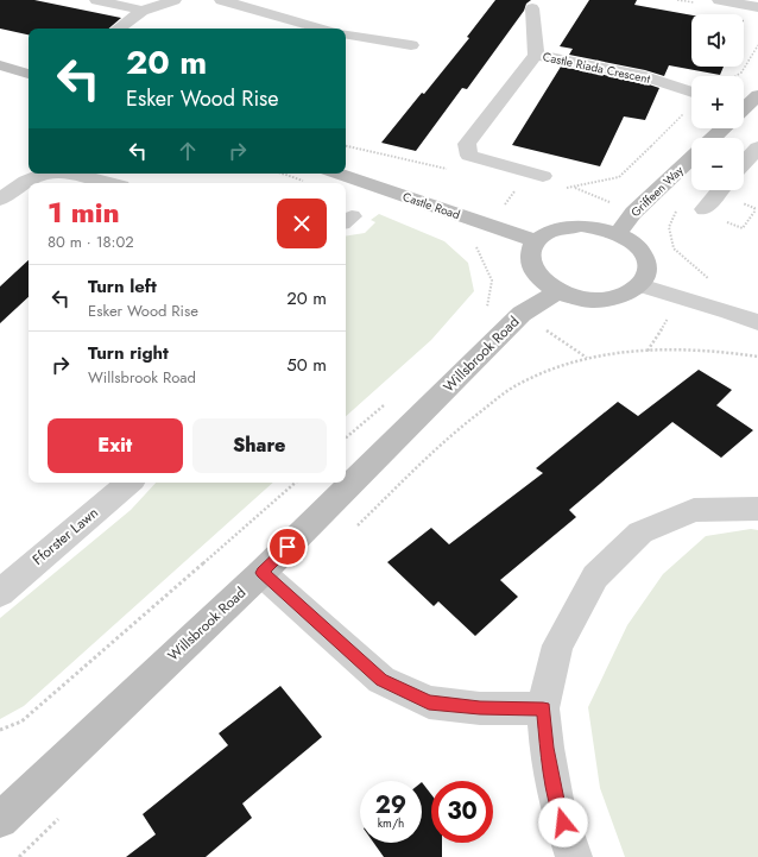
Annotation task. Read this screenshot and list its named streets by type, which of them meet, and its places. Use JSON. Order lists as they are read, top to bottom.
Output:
{
  "streets": {
    "street": [
      "Castle Riada Crescent",
      "Griffeen Way",
      "Castle Road",
      "Willsbrook Road",
      "Fforster Lawn"
    ]
  },
  "crossings": [
    ["Griffeen Way", "Castle Road"],
    ["Griffeen Way", "Willsbrook Road"],
    ["Castle Road", "Willsbrook Road"]
  ],
  "page": {
    "map_buttons": ["+", "−"],
    "turn": ["20 m", "Esker Wood Rise"],
    "heading": ["1 min", "80 m · 18:02"],
    "list": [
      {
        "name": "Turn left",
        "note": "Esker Wood Rise",
        "value": "20 m"
      },
      {
        "name": "Turn right",
        "note": "Willsbrook Road",
        "value": "50 m"
      }
    ],
    "buttons": ["Exit", "Share"],
    "speed": "29 km/h",
    "limit": "30"
  }
}
